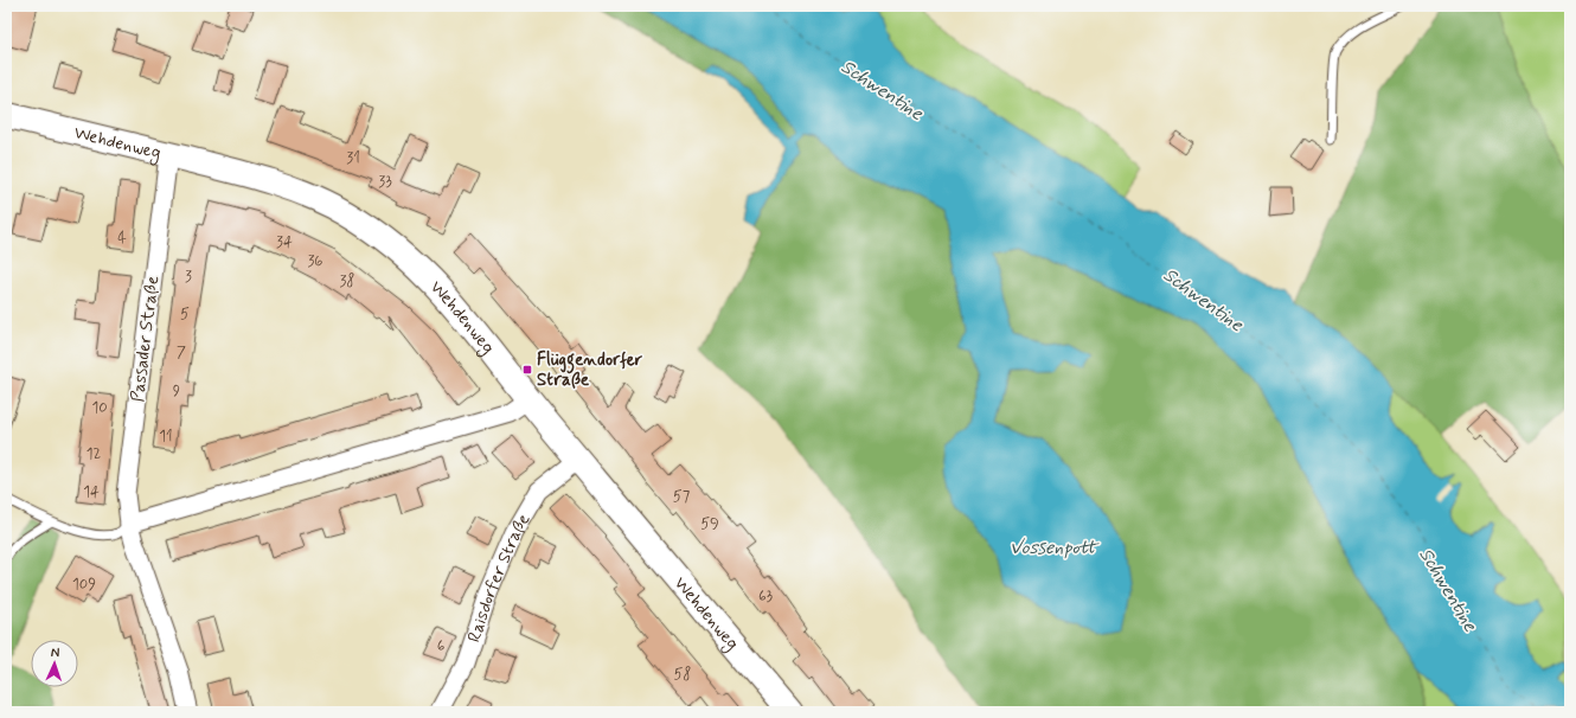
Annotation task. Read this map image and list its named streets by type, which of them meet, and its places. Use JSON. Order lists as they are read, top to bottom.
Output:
{
  "streets": {
    "main road": ["Wehdenweg"],
    "street": ["Passader Straße", "Raisdorfer Straße"]
  },
  "crossings": [
    ["Wehdenweg", "Passader Straße"],
    ["Wehdenweg", "Raisdorfer Straße"]
  ],
  "water": ["Schwentine", "Vossenpott"],
  "places": {
    "transit": ["Flüggendorfer Straße"]
  },
  "house_numbers": [
    "31",
    "33",
    "4",
    "34",
    "36",
    "3",
    "38",
    "5",
    "7",
    "9",
    "10",
    "11",
    "12",
    "14",
    "57",
    "59",
    "109",
    "63",
    "6",
    "58"
  ],
  "north": "top"
}
